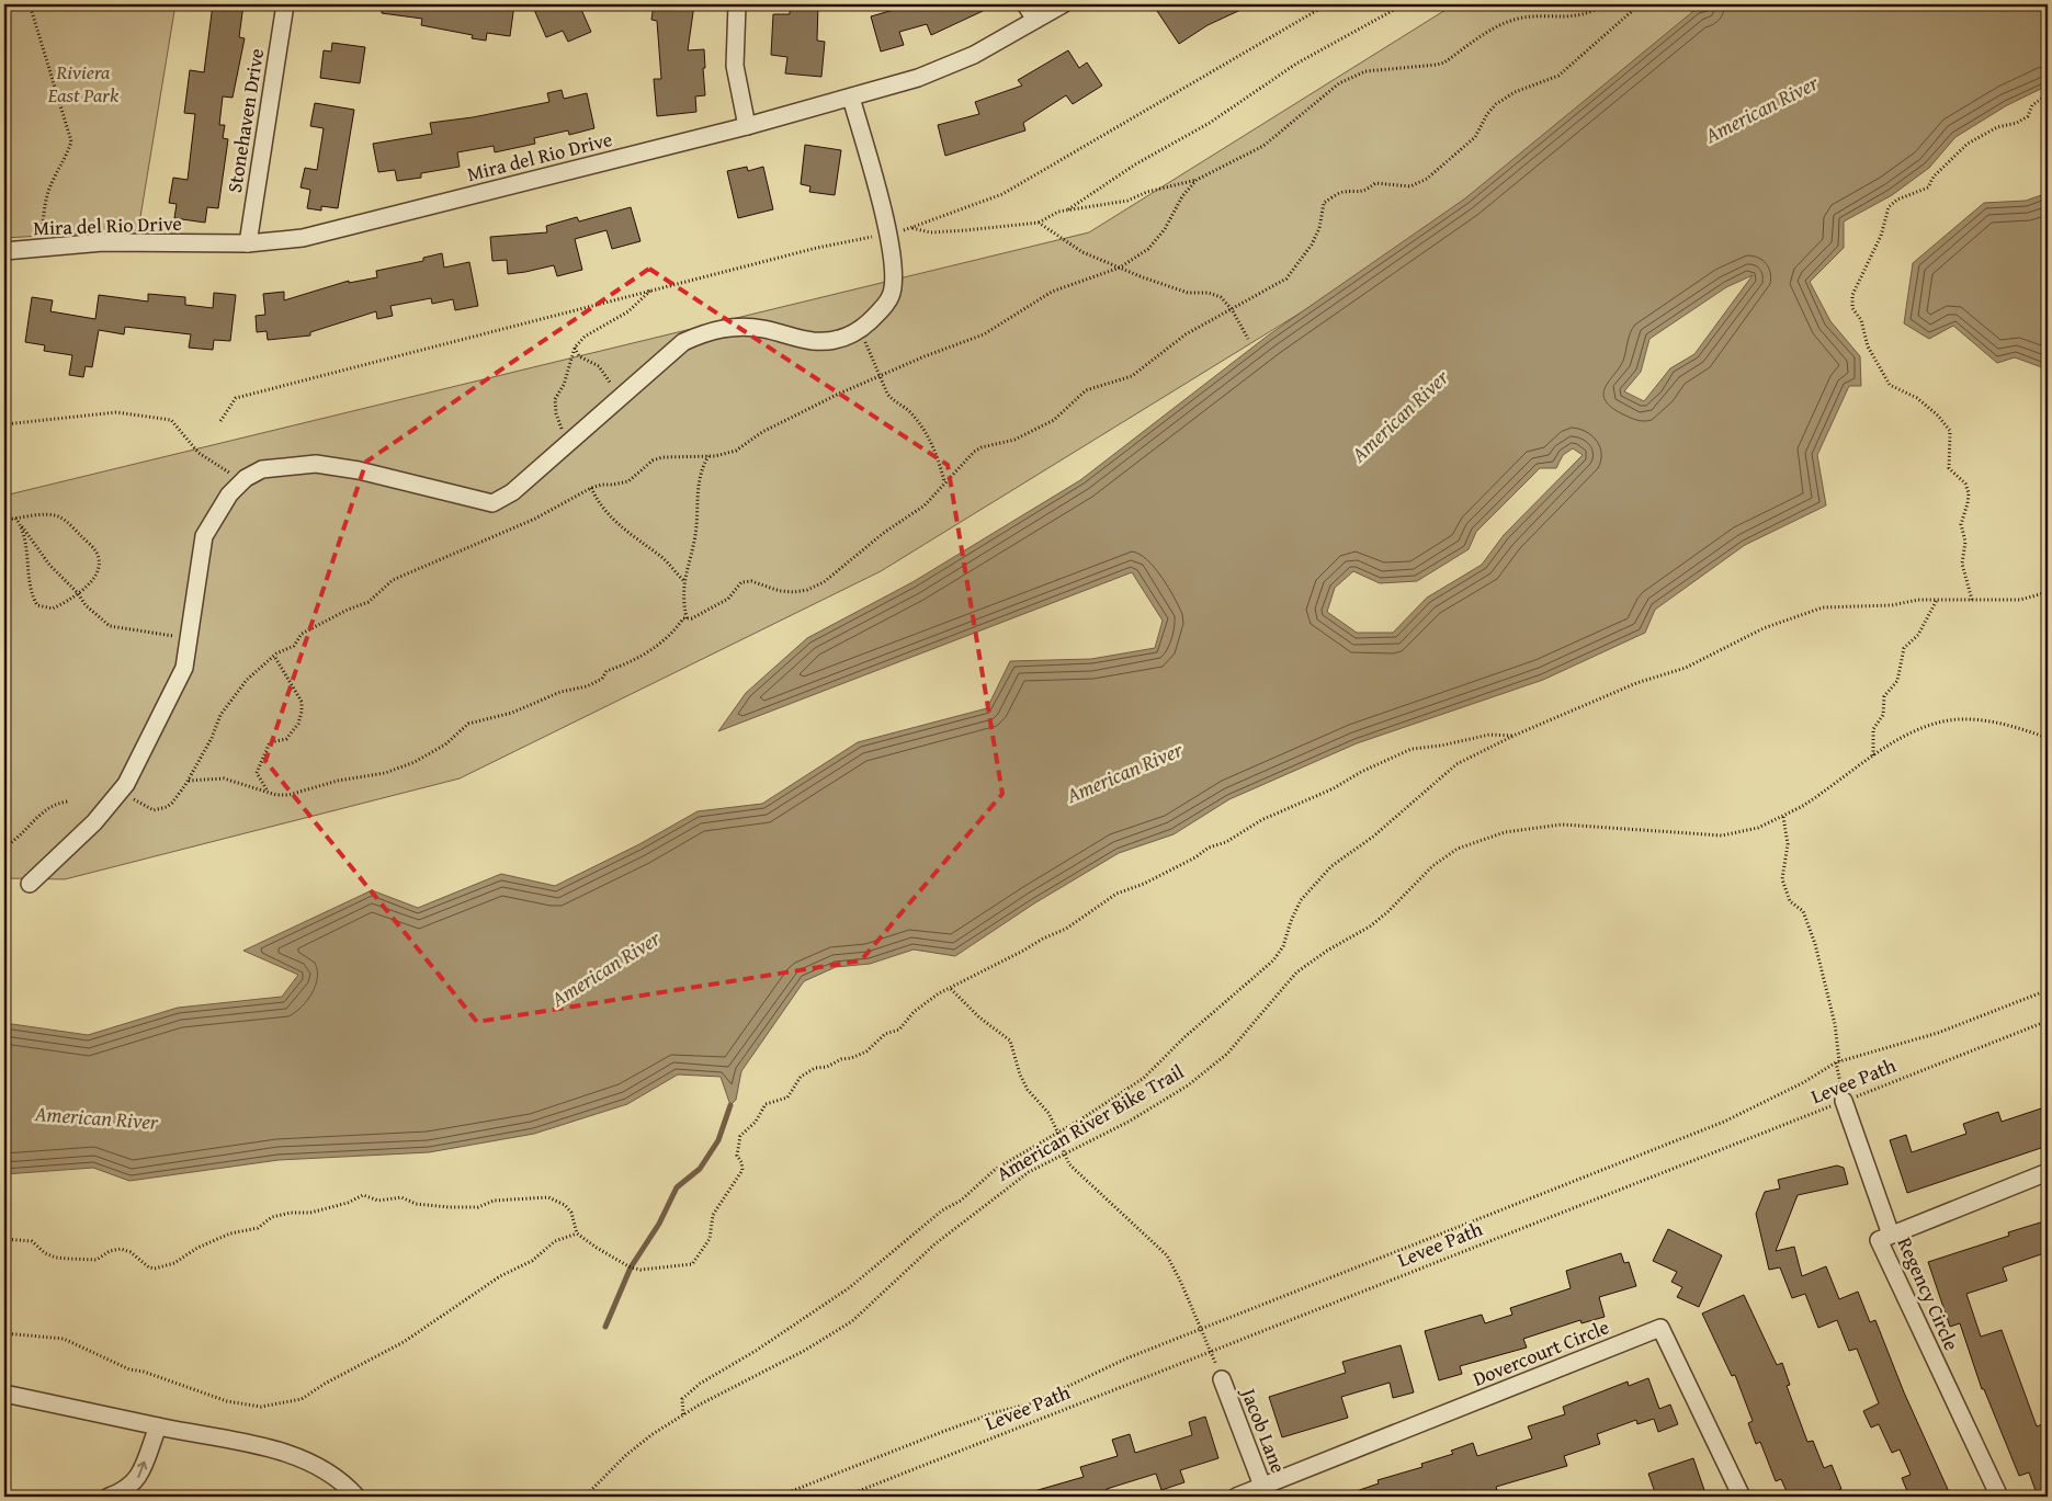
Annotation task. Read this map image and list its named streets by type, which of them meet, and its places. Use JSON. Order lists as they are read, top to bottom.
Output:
{
  "streets": {
    "street": [
      "Stonehaven Drive",
      "Mira del Rio Drive",
      "Regency Circle",
      "Dovercourt Circle",
      "Jacob Lane"
    ],
    "path": ["Levee Path", "American River Bike Trail"]
  },
  "crossings": [
    ["Stonehaven Drive", "Mira del Rio Drive"],
    ["Dovercourt Circle", "Jacob Lane"]
  ],
  "water": ["American River"],
  "parks": ["Riviera East Park"]
}
